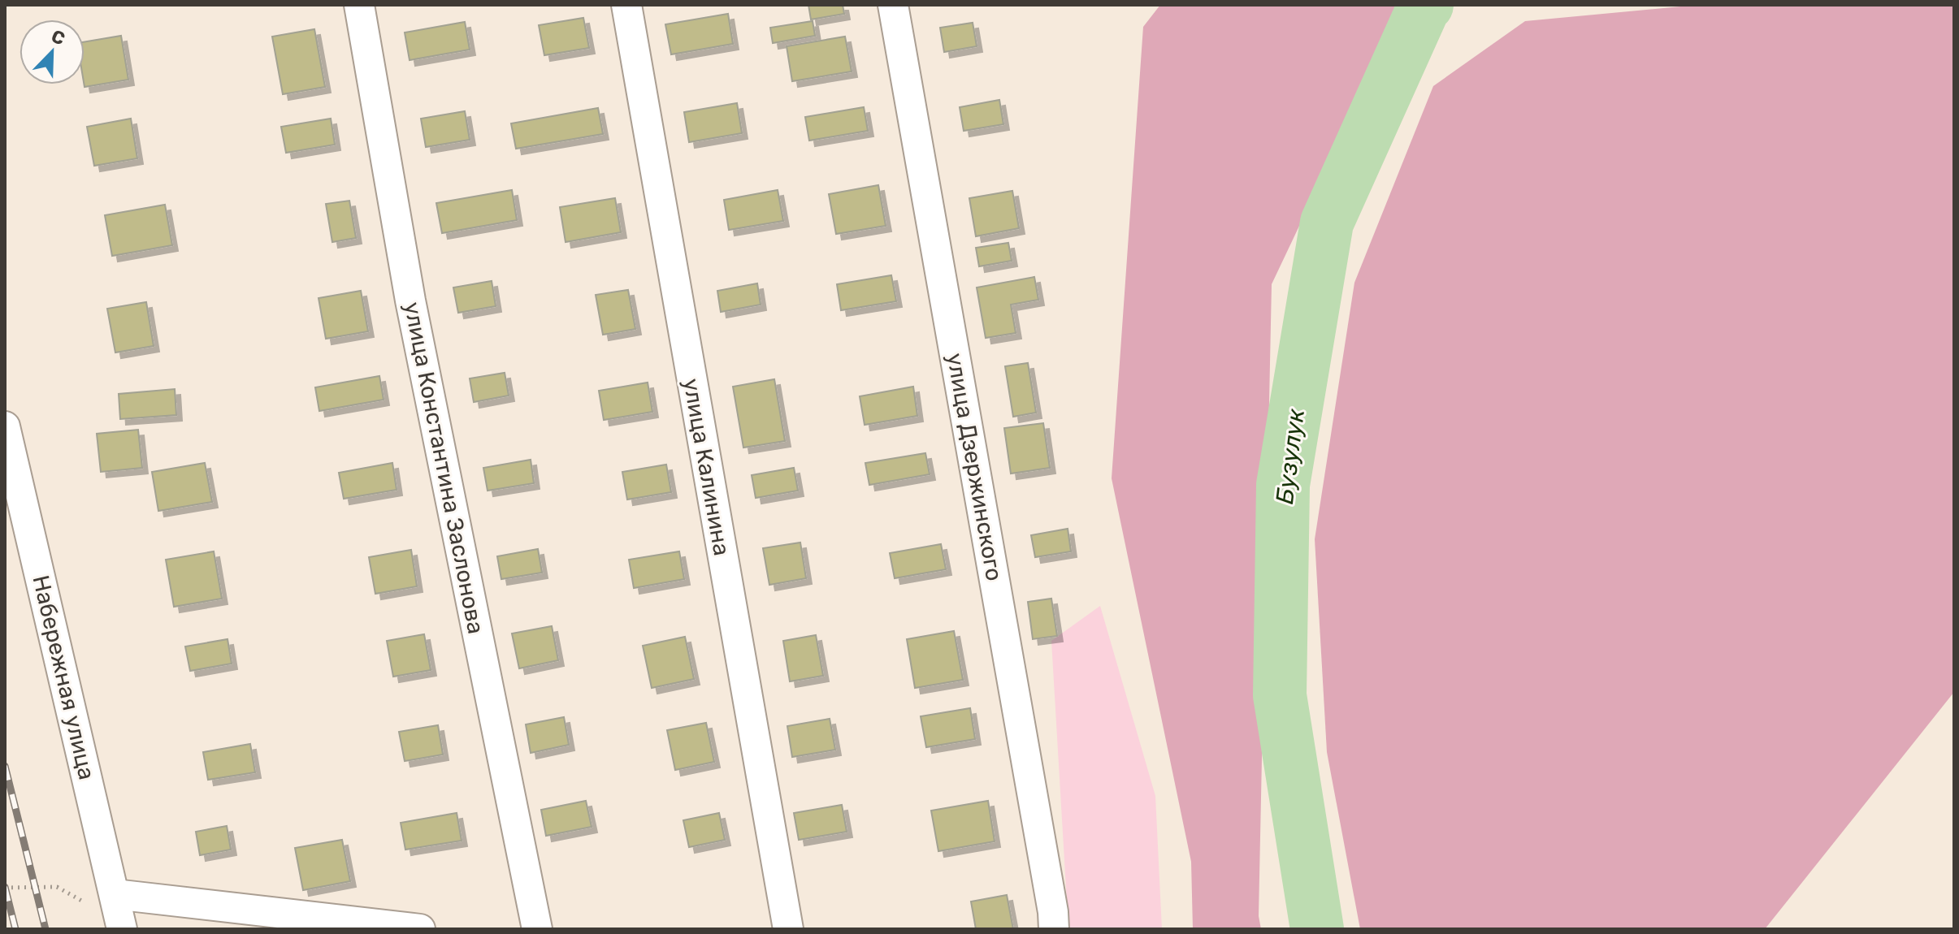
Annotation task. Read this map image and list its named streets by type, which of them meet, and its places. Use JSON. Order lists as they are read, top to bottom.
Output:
{
  "streets": {
    "street": [
      "улица Калинина",
      "улица Дзержинского",
      "улица Константина Заслонова",
      "Набережная улица"
    ]
  },
  "water": ["Бузулук"],
  "north": "top right"
}
